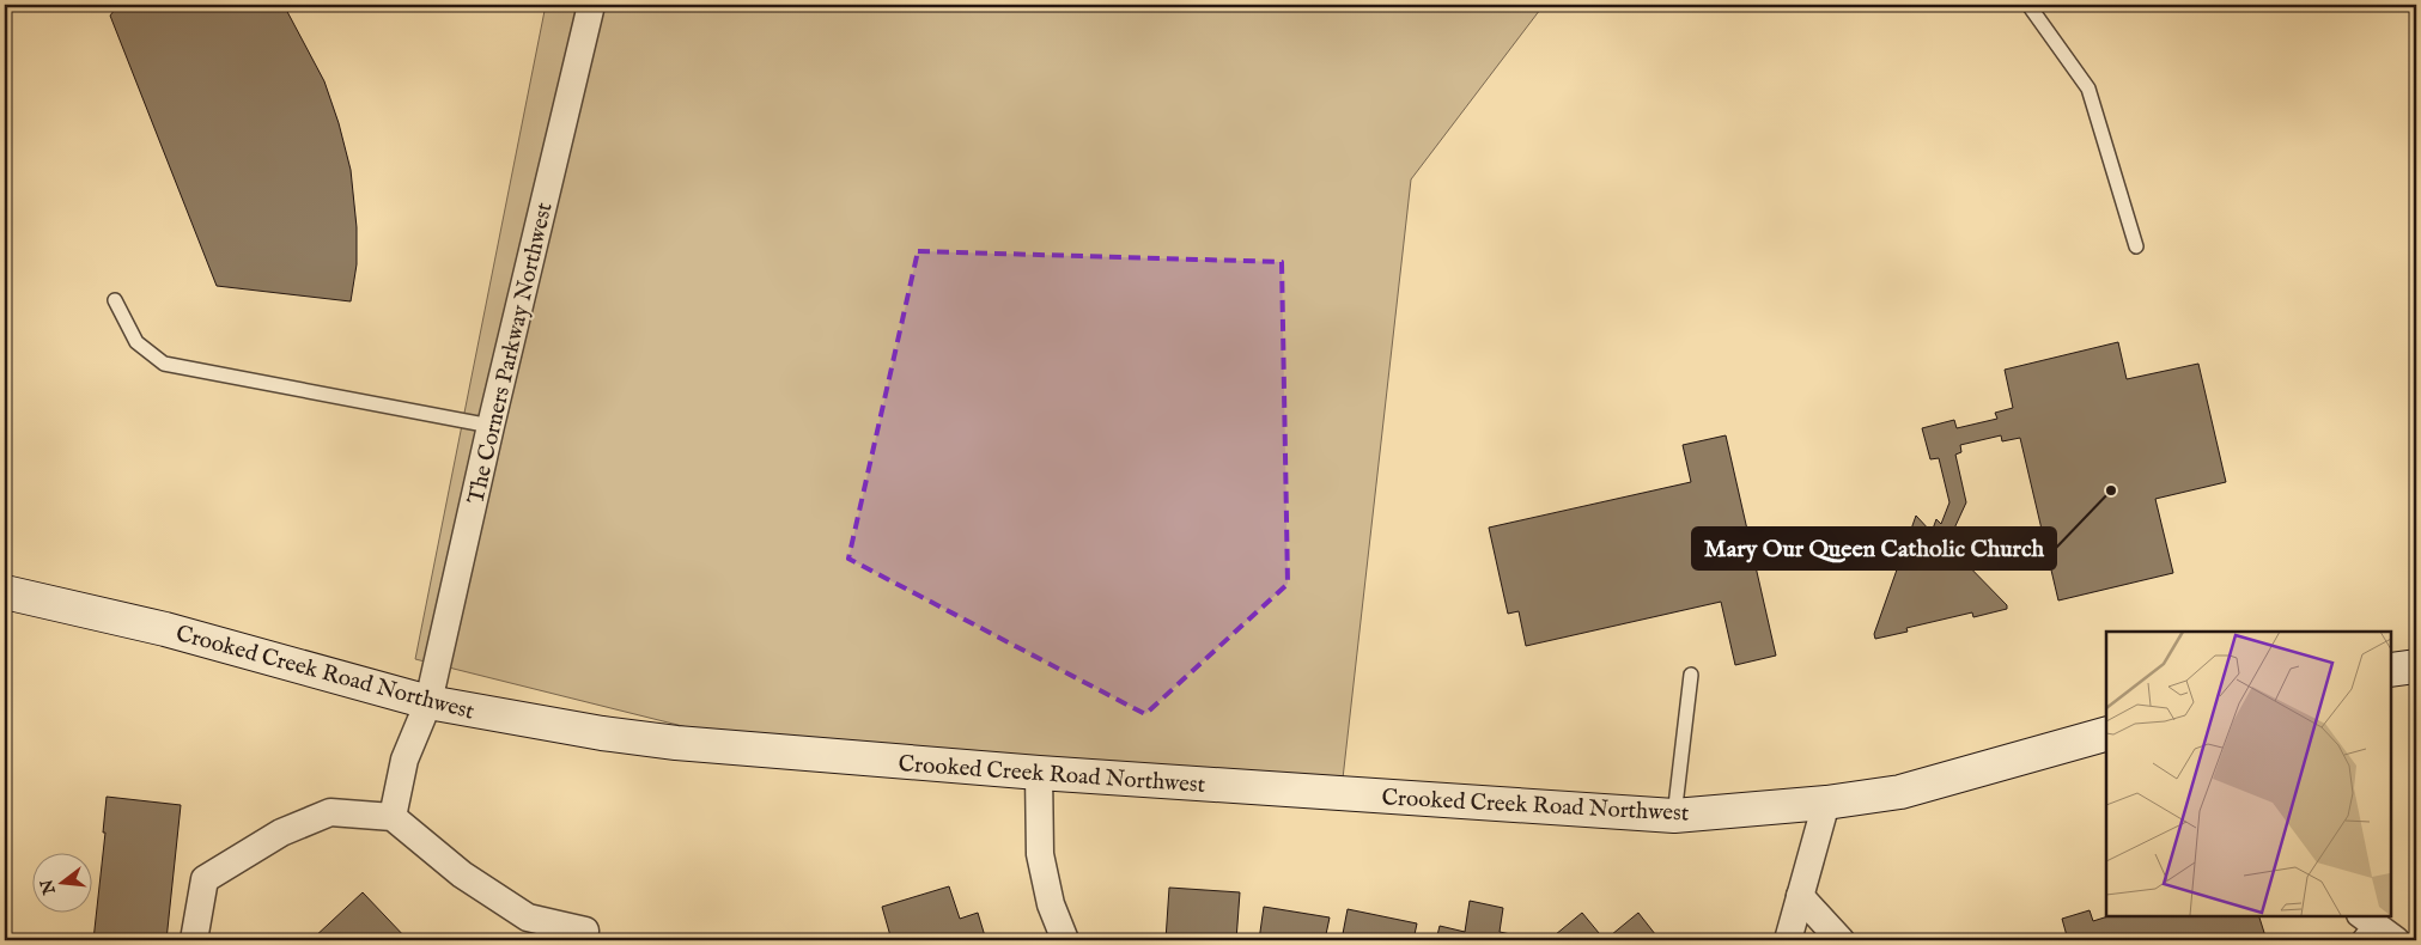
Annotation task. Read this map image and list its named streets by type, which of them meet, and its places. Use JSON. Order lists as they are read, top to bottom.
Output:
{
  "streets": {
    "street": ["The Corners Parkway Northwest", "Crooked Creek Road Northwest"]
  },
  "crossings": [
    ["The Corners Parkway Northwest", "Crooked Creek Road Northwest"]
  ],
  "places": ["Mary Our Queen Catholic Church"],
  "north": "left"
}
